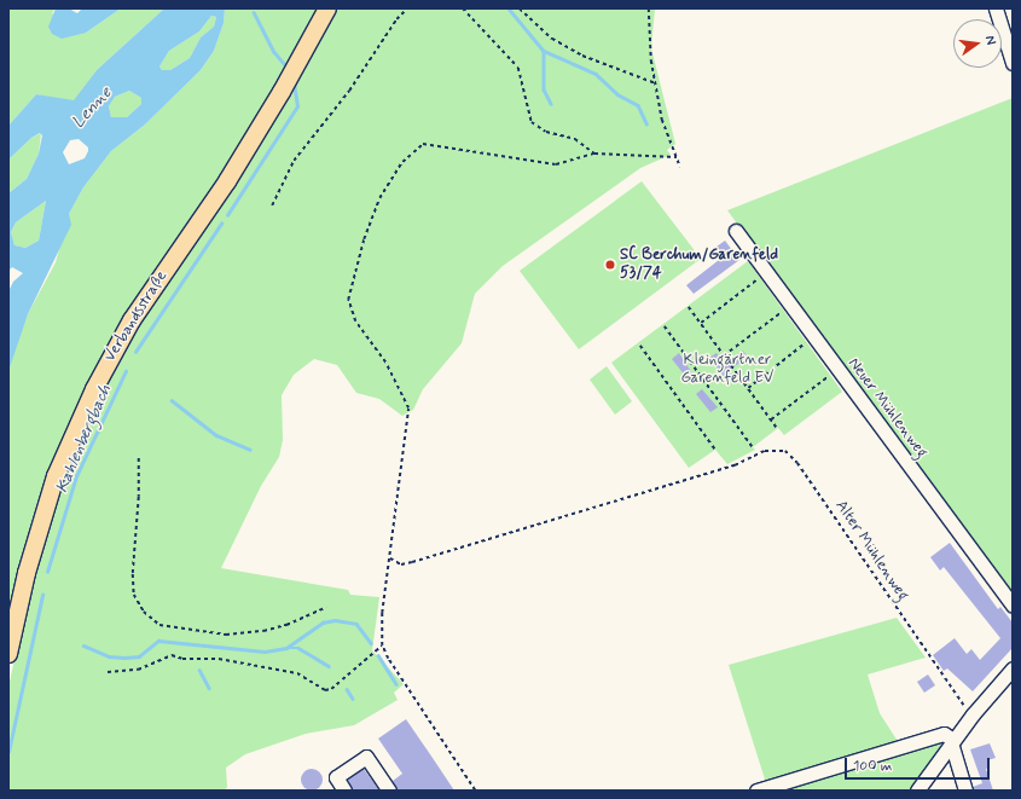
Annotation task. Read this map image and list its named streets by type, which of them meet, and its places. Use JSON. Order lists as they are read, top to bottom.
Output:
{
  "streets": {
    "main road": ["Verbandsstraße"],
    "street": ["Neuer Mühlenweg"],
    "path": ["Alter Mühlenweg"]
  },
  "water": ["Lenne", "Kahlenbergbach"],
  "parks": ["Kleingärtner Garenfeld EV"],
  "places": ["SC Berchum/Garenfeld 53/74"],
  "scale_bar": "100 m",
  "north": "right"
}
